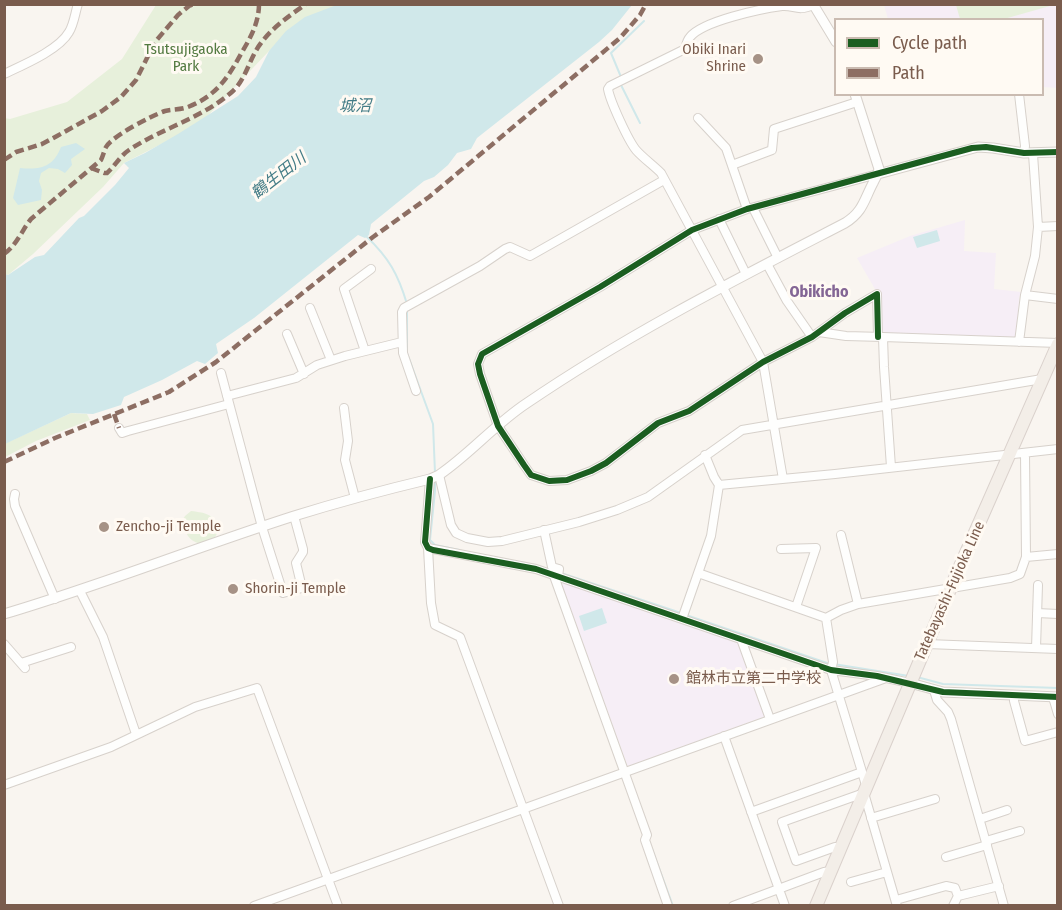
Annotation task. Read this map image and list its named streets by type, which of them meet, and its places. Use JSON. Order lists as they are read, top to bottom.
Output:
{
  "streets": {
    "main road": ["Tatebayashi-Fujioka Line"]
  },
  "districts": ["Obikicho"],
  "water": ["城沼", "鶴生田川"],
  "parks": ["Tsutsujigaoka Park"],
  "places": [
    "Obiki Inari Shrine",
    "Zencho-ji Temple",
    "Shorin-ji Temple",
    "館林市立第二中学校"
  ],
  "legend": ["Cycle path", "Path"]
}
